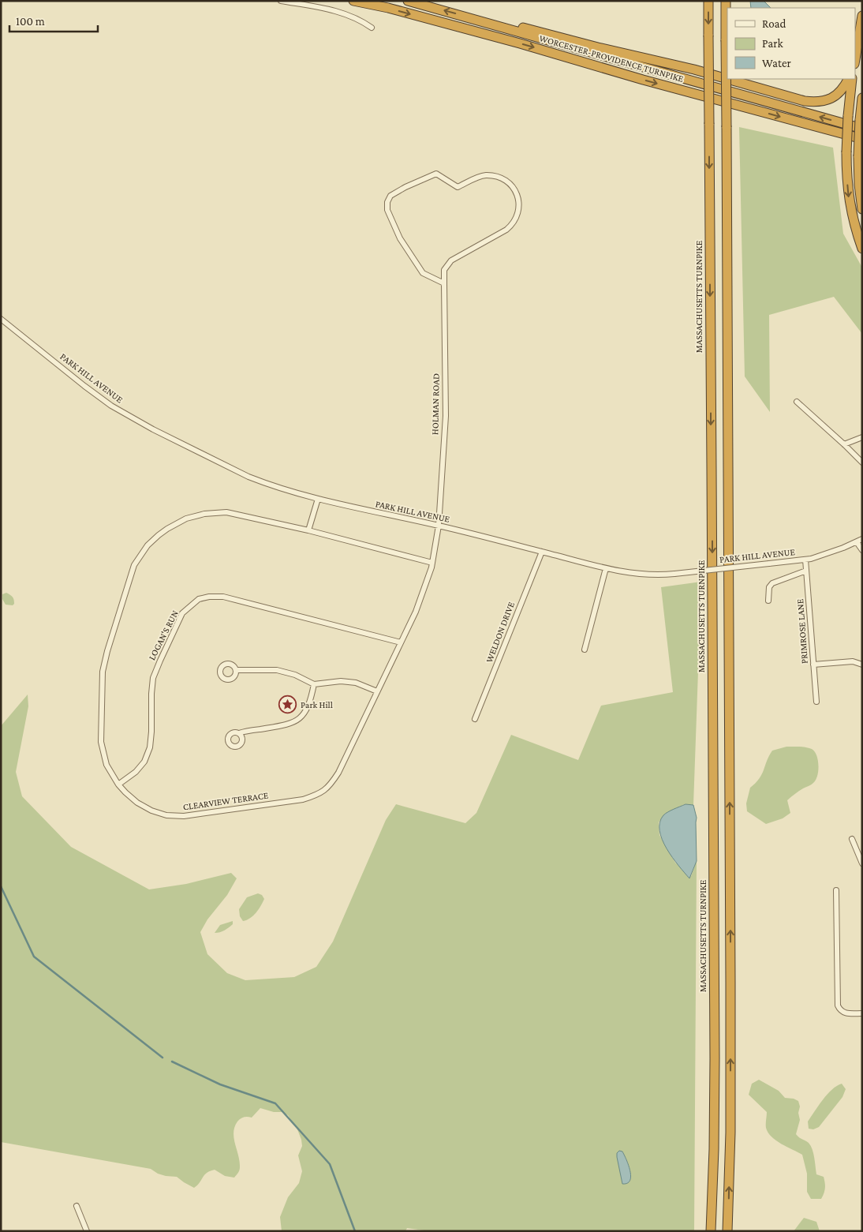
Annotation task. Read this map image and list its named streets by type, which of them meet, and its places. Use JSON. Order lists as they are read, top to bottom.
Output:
{
  "streets": {
    "highway": ["WORCESTER-PROVIDENCE TURNPIKE", "MASSACHUSETTS TURNPIKE"],
    "street": [
      "PARK HILL AVENUE",
      "HOLMAN ROAD",
      "PRIMROSE LANE",
      "WELDON DRIVE",
      "LOGAN'S RUN",
      "CLEARVIEW TERRACE"
    ]
  },
  "crossings": [
    ["PARK HILL AVENUE", "HOLMAN ROAD"],
    ["PARK HILL AVENUE", "PRIMROSE LANE"],
    ["PARK HILL AVENUE", "WELDON DRIVE"],
    ["PARK HILL AVENUE", "CLEARVIEW TERRACE"],
    ["HOLMAN ROAD", "CLEARVIEW TERRACE"],
    ["LOGAN'S RUN", "CLEARVIEW TERRACE"]
  ],
  "places": {
    "place": ["Park Hill"]
  },
  "legend": ["Road", "Park", "Water"],
  "scale_bar": "100 m"
}
